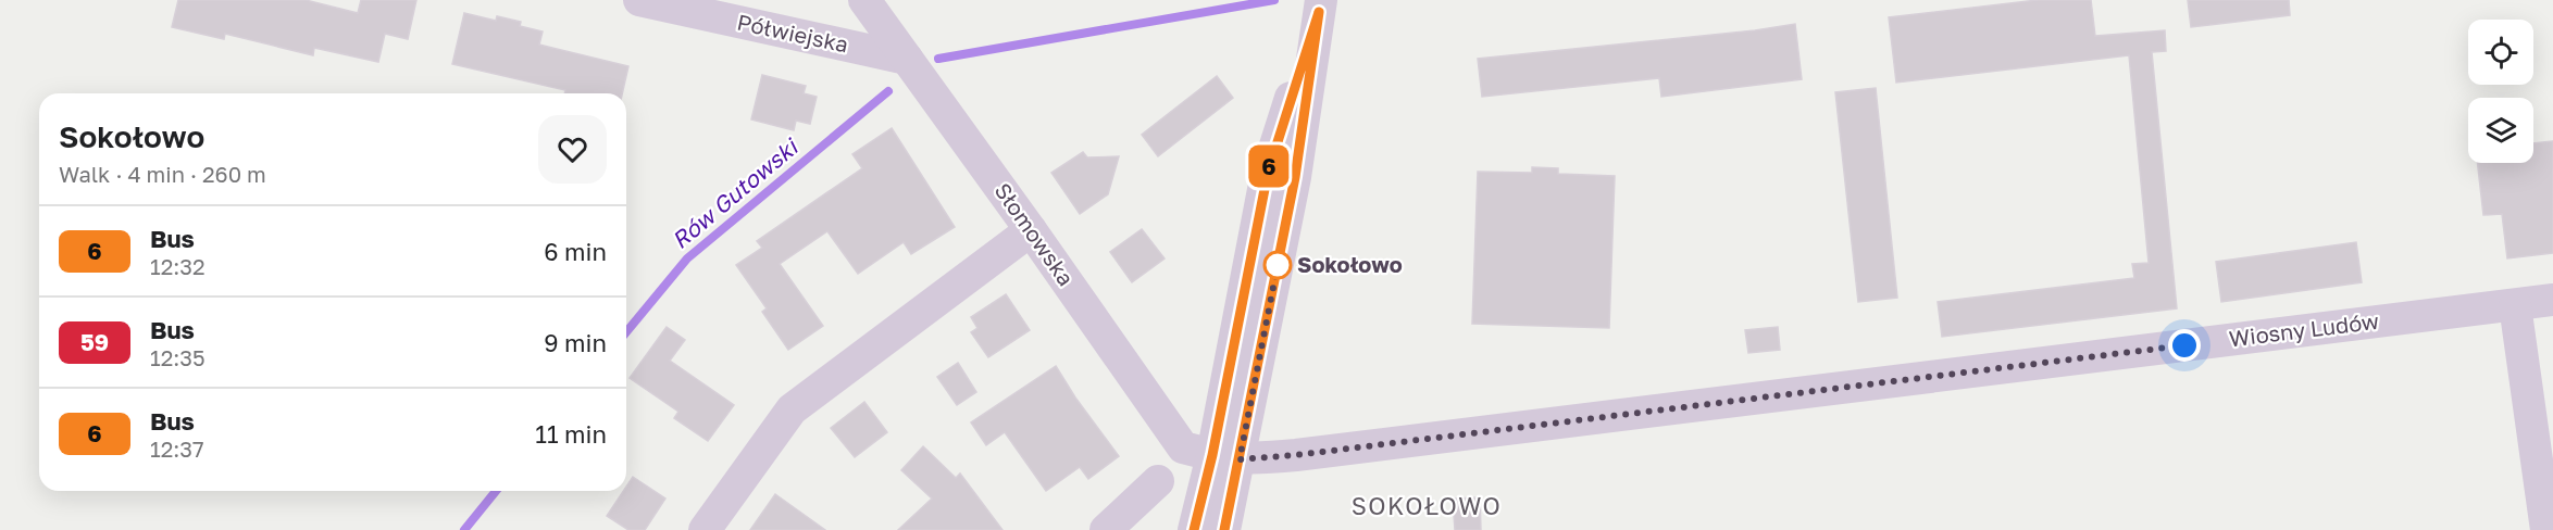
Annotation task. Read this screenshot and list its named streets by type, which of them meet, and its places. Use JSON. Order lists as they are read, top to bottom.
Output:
{
  "streets": {
    "street": ["Półwiejska", "Słomowska", "Wiosny Ludów"]
  },
  "crossings": [
    ["Półwiejska", "Słomowska"],
    ["Słomowska", "Wiosny Ludów"]
  ],
  "districts": ["SOKOŁOWO"],
  "water": ["Rów Gutowski"],
  "places": ["Sokołowo"],
  "lines": ["bus line 6"],
  "page": {
    "on_map": "6",
    "heading": ["Sokołowo", "Walk · 4 min · 260 m"],
    "list": [
      {
        "mark": "6",
        "name": "Bus",
        "note": "12:32",
        "value": "6 min"
      },
      {
        "mark": "59",
        "name": "Bus",
        "note": "12:35",
        "value": "9 min"
      },
      {
        "mark": "6",
        "name": "Bus",
        "note": "12:37",
        "value": "11 min"
      }
    ]
  }
}
